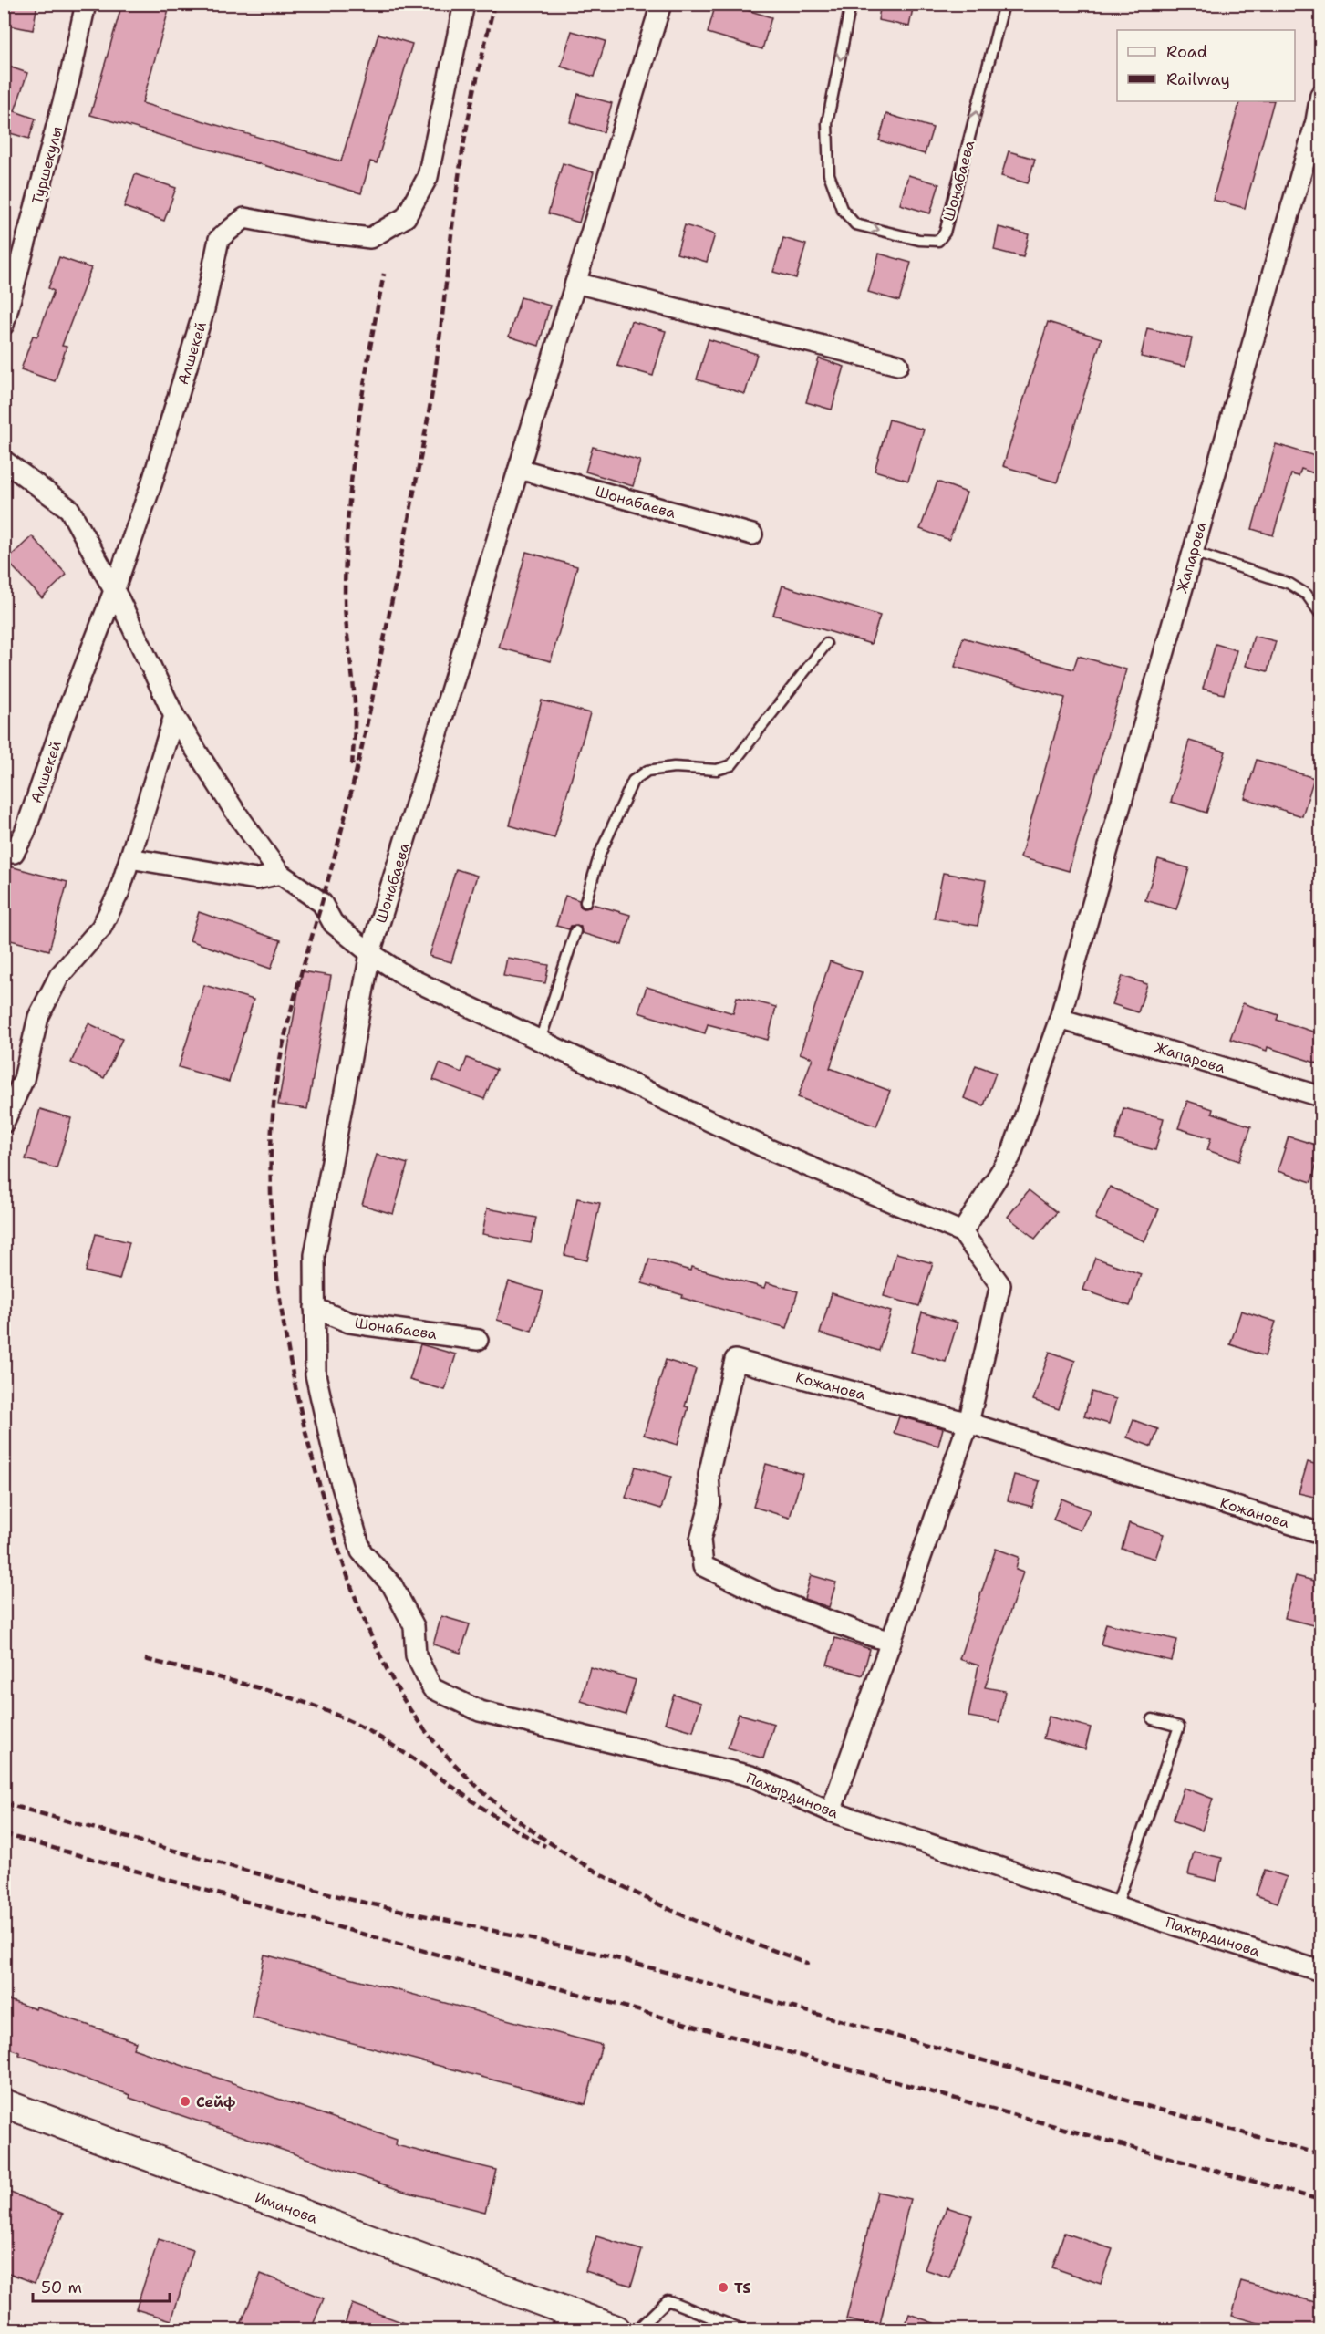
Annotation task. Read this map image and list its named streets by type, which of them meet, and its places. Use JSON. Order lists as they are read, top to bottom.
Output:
{
  "streets": {
    "main road": ["Иманова"],
    "street": [
      "Туршекулы",
      "Шонабаева",
      "Алшекей",
      "Жапарова",
      "Кожанова",
      "Пахырдинова"
    ]
  },
  "crossings": [
    ["Шонабаева", "Пахырдинова"]
  ],
  "places": ["Сейф", "TS"],
  "legend": ["Road", "Railway"],
  "scale_bar": "50 m"
}
